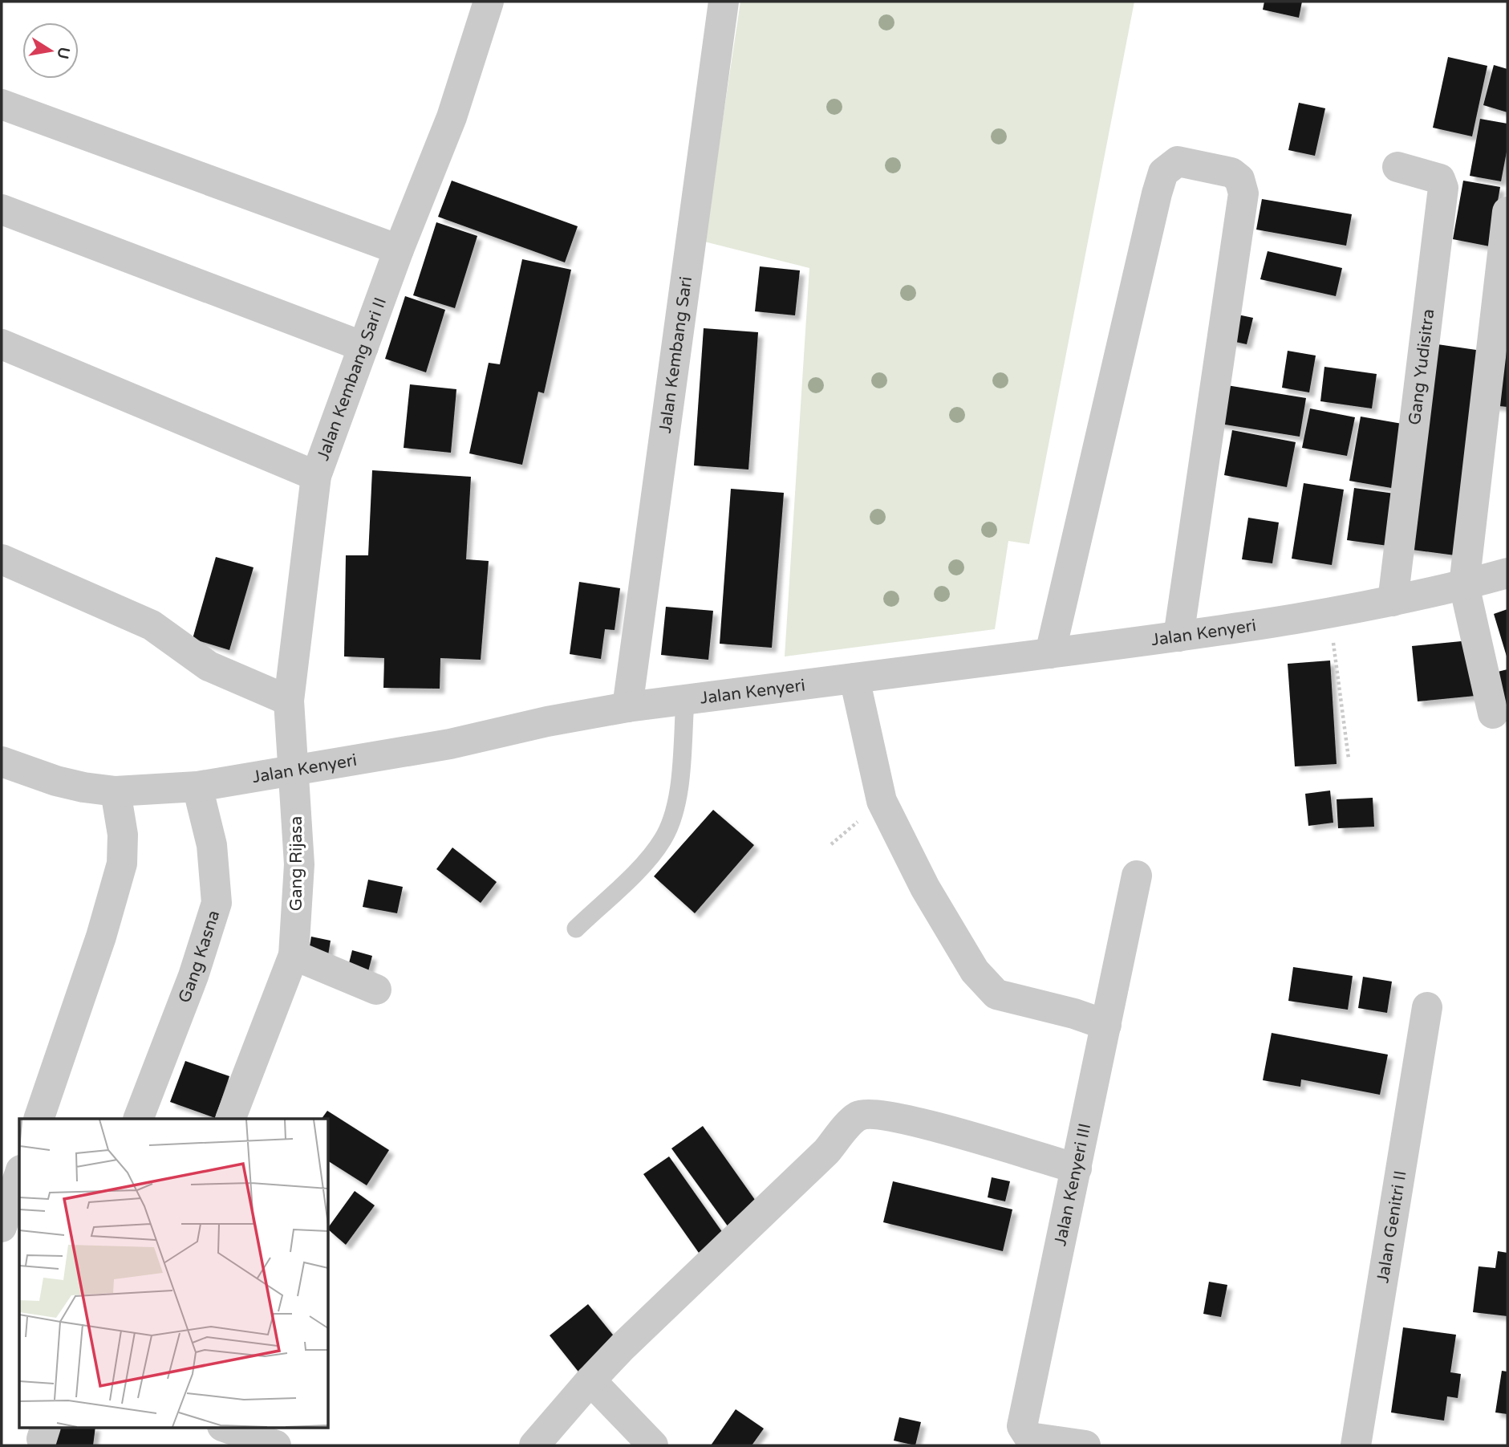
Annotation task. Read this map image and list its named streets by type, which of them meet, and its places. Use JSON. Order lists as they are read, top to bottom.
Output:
{
  "streets": {
    "street": [
      "Jalan Kembang Sari",
      "Gang Yudisitra",
      "Jalan Kembang Sari II",
      "Jalan Kenyeri",
      "Gang Rijasa",
      "Gang Kasna",
      "Jalan Kenyeri III",
      "Jalan Genitri II"
    ]
  },
  "crossings": [
    ["Jalan Kembang Sari", "Jalan Kenyeri"],
    ["Gang Yudisitra", "Jalan Kenyeri"],
    ["Jalan Kembang Sari II", "Jalan Kenyeri"],
    ["Jalan Kembang Sari II", "Gang Rijasa"],
    ["Jalan Kenyeri", "Gang Rijasa"],
    ["Jalan Kenyeri", "Gang Kasna"]
  ],
  "north": "right"
}
